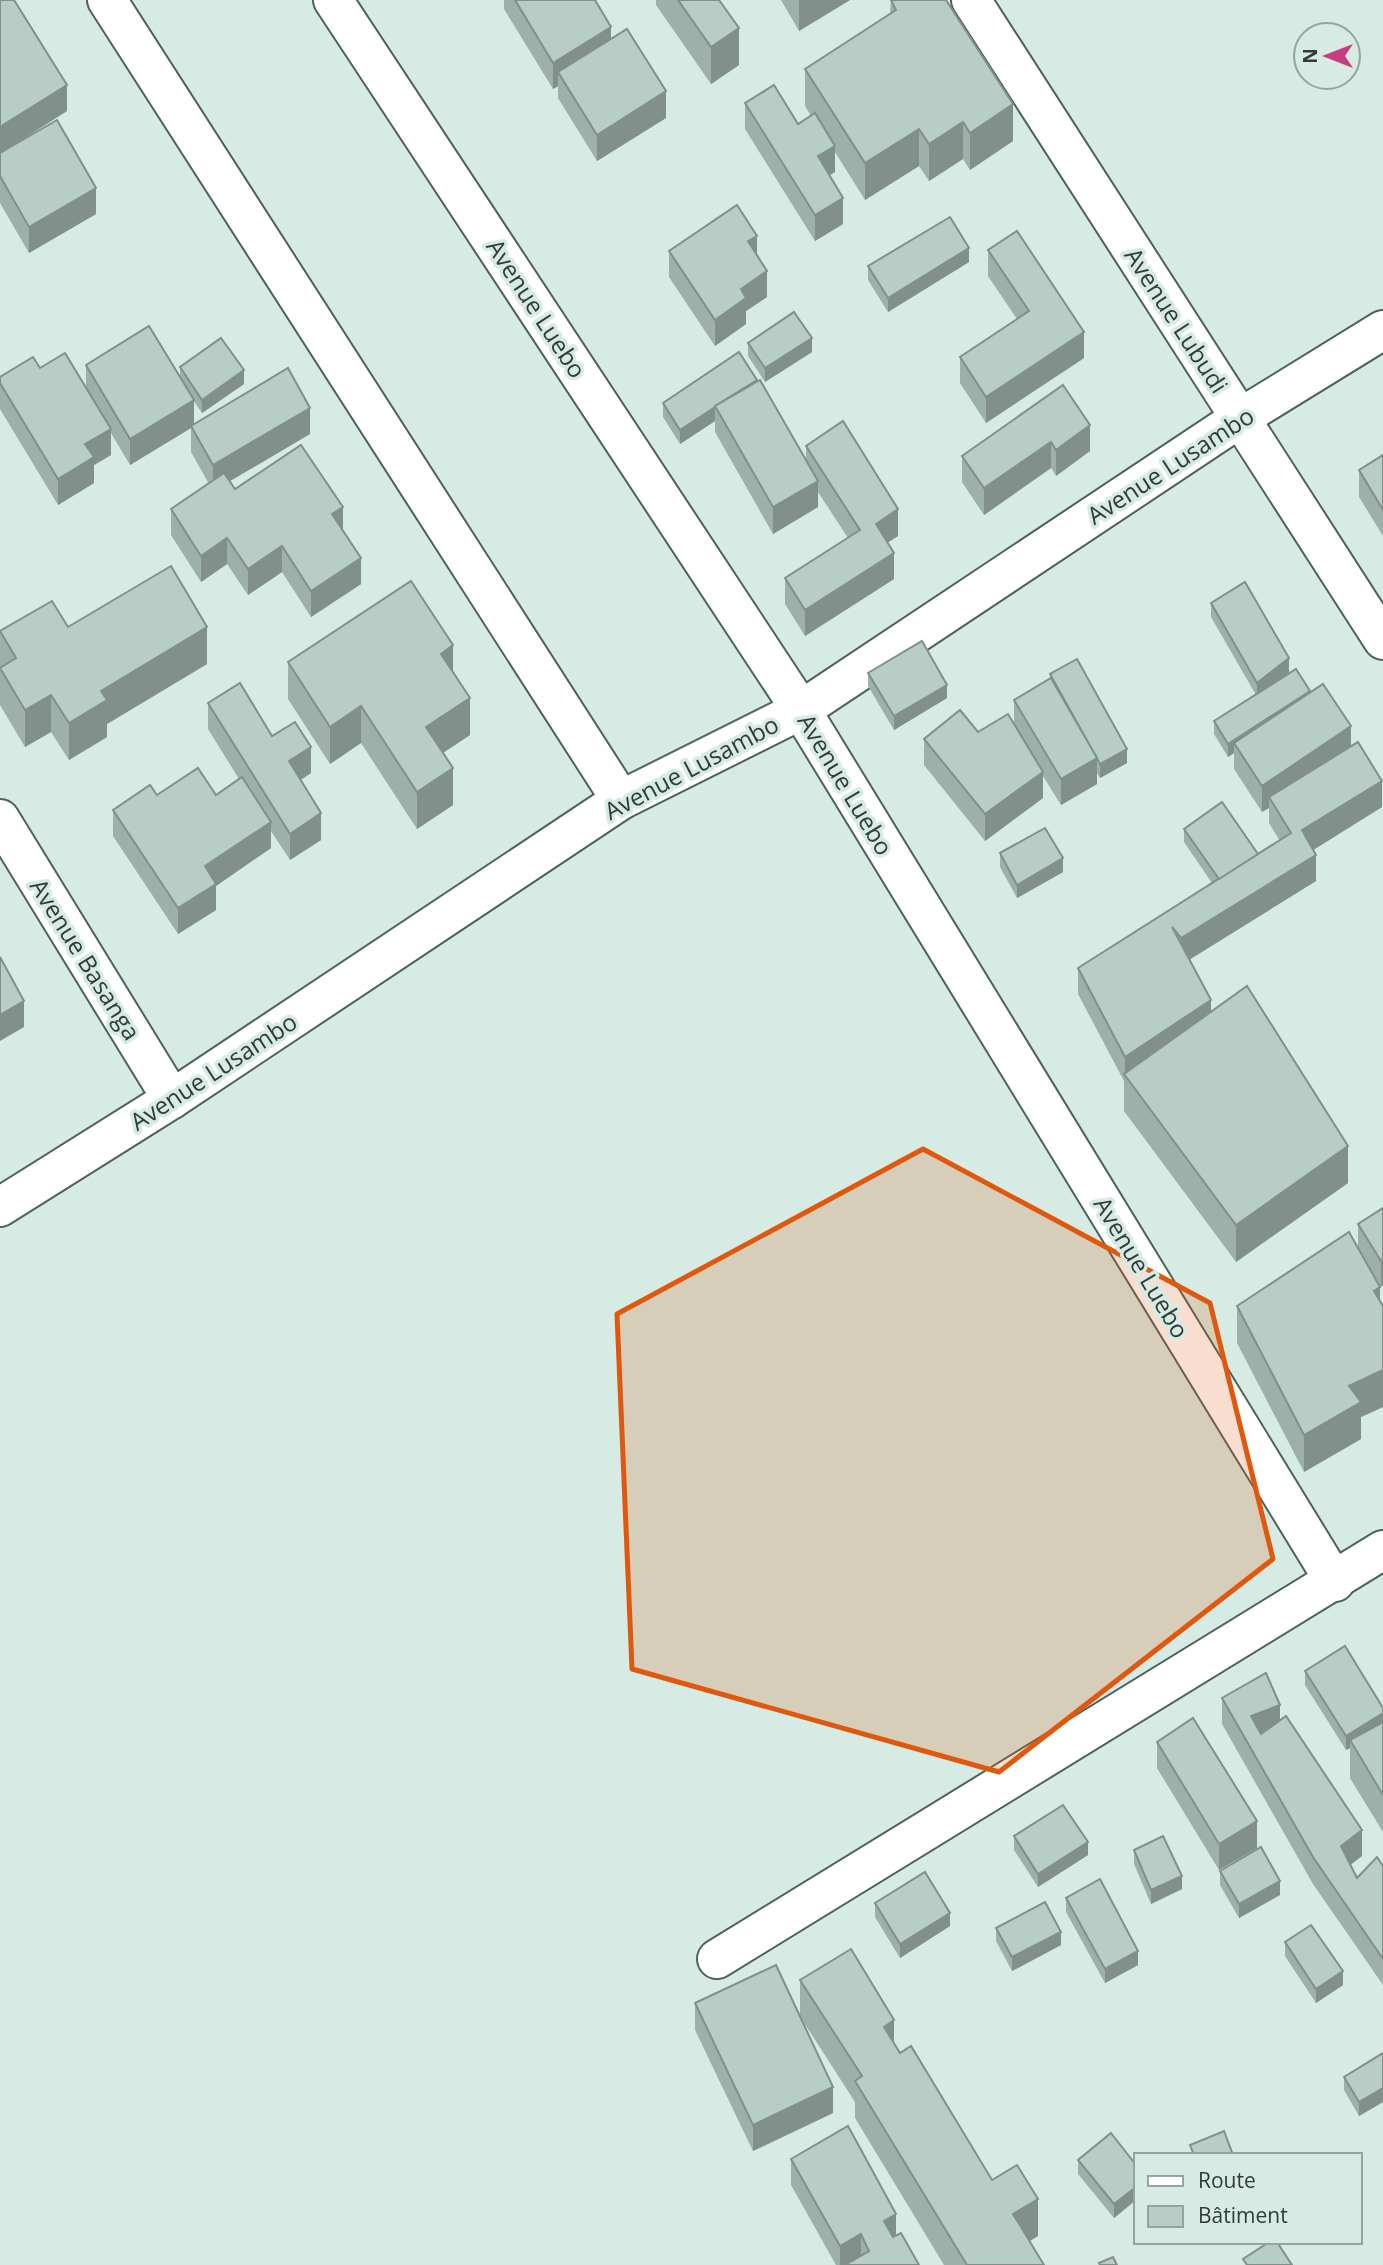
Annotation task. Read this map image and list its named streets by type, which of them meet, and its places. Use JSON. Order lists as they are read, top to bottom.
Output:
{
  "streets": {
    "street": [
      "Avenue Luebo",
      "Avenue Lubudi",
      "Avenue Lusambo",
      "Avenue Basanga"
    ]
  },
  "crossings": [
    ["Avenue Luebo", "Avenue Lusambo"],
    ["Avenue Lubudi", "Avenue Lusambo"],
    ["Avenue Lusambo", "Avenue Basanga"]
  ],
  "legend": ["Route", "Bâtiment"],
  "north": "left"
}
